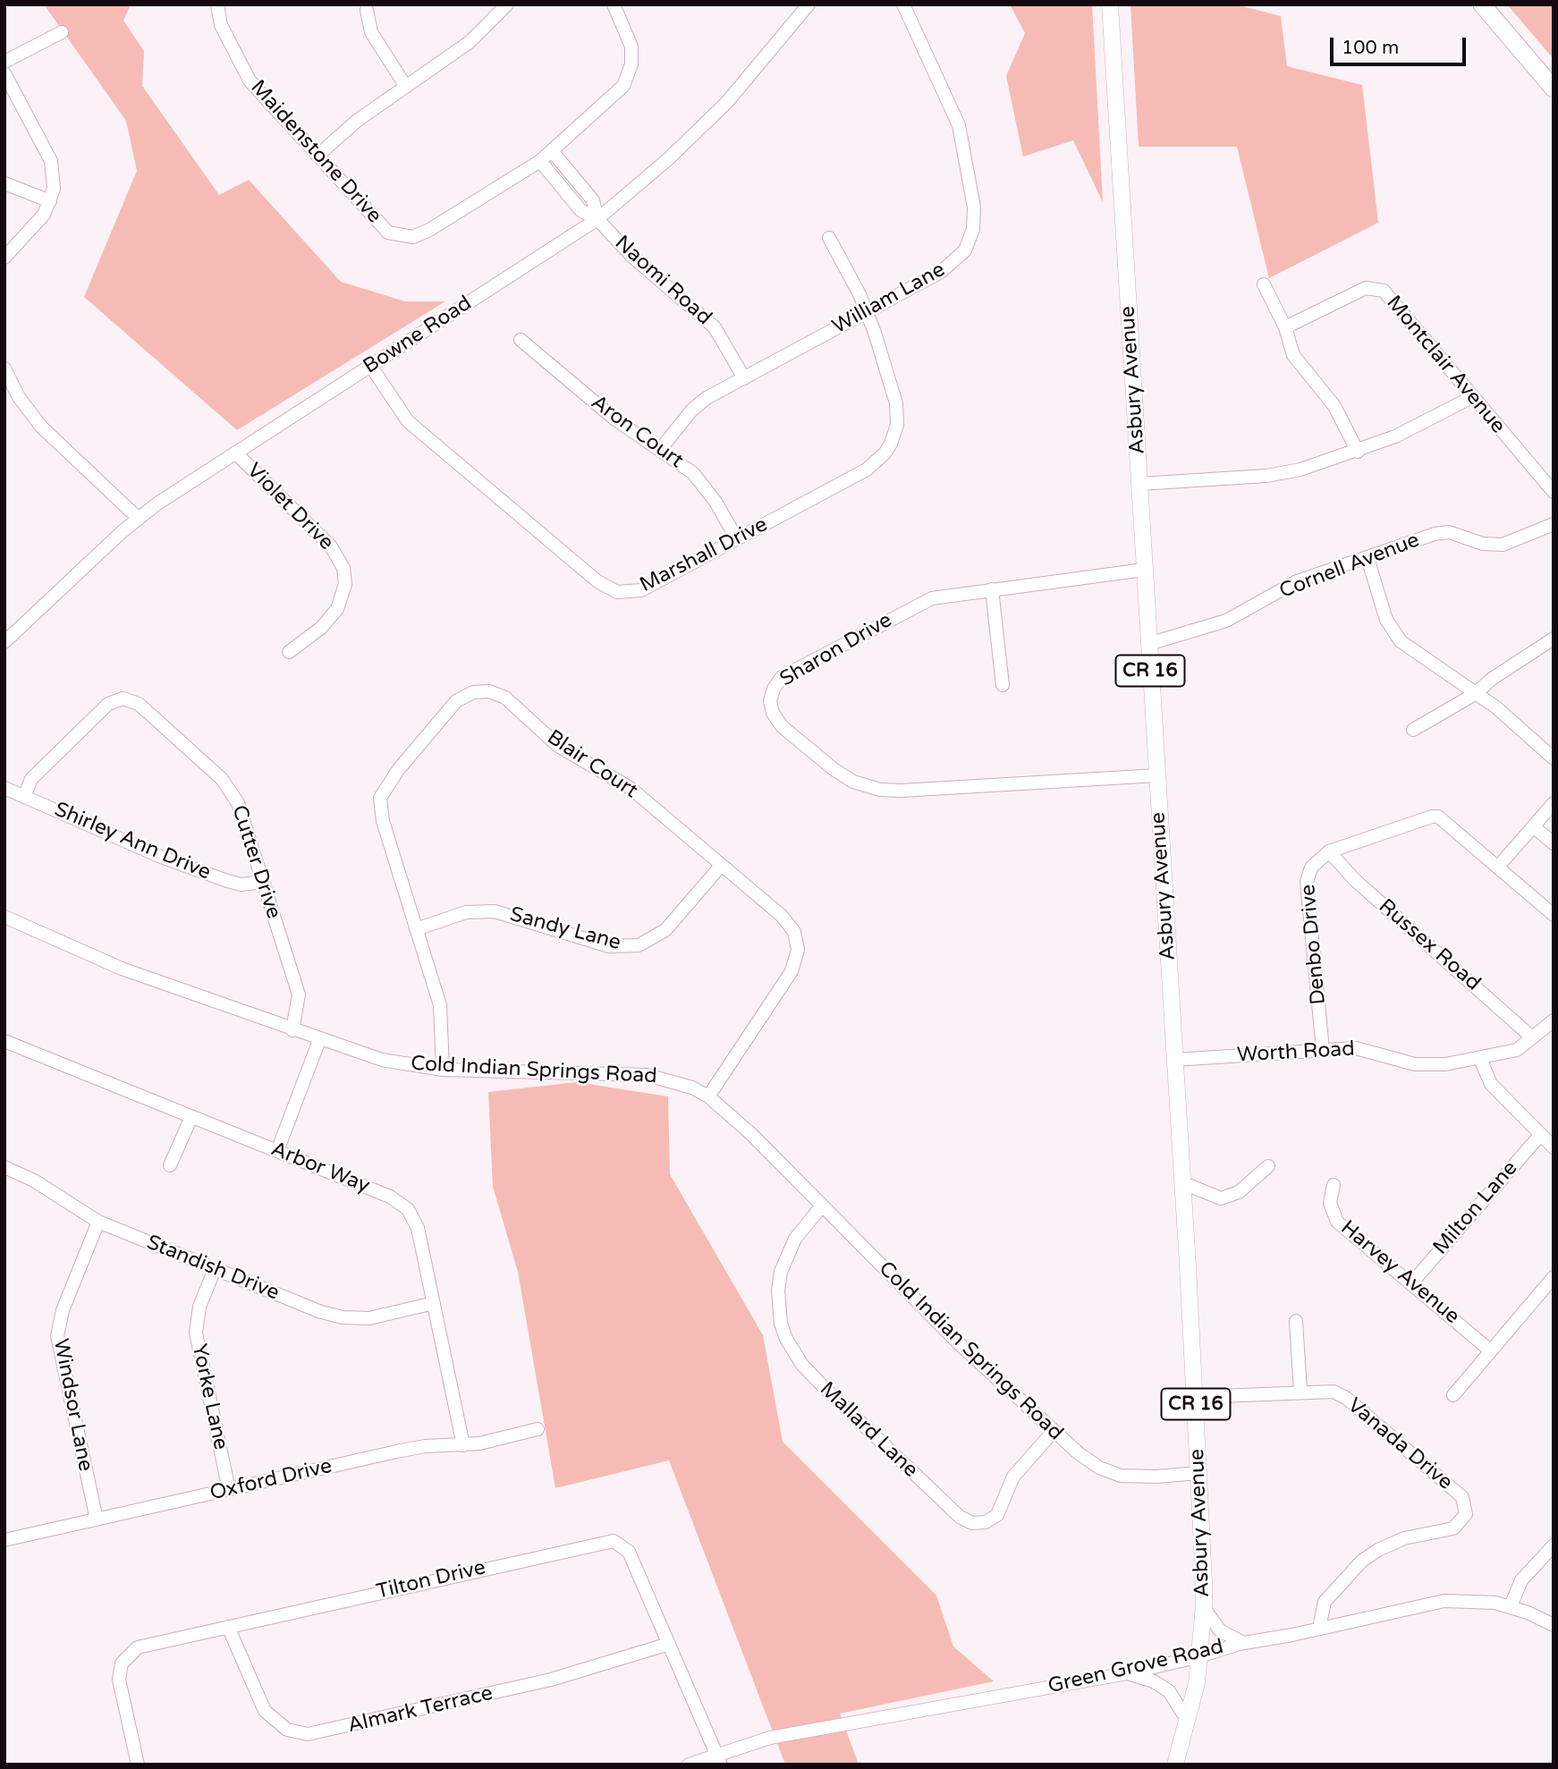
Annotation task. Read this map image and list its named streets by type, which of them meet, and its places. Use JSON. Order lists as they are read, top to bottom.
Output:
{
  "streets": {
    "main road": ["Asbury Avenue", "CR 16"],
    "street": [
      "Maidenstone Drive",
      "Naomi Road",
      "William Lane",
      "Bowne Road",
      "Montclair Avenue",
      "Aron Court",
      "Violet Drive",
      "Marshall Drive",
      "Cornell Avenue",
      "Sharon Drive",
      "Blair Court",
      "Shirley Ann Drive",
      "Cutter Drive",
      "Sandy Lane",
      "Denbo Drive",
      "Russex Road",
      "Worth Road",
      "Cold Indian Springs Road",
      "Arbor Way",
      "Milton Lane",
      "Standish Drive",
      "Harvey Avenue",
      "Yorke Lane",
      "Windsor Lane",
      "Mallard Lane",
      "Vanada Drive",
      "Oxford Drive",
      "Tilton Drive",
      "Green Grove Road",
      "Almark Terrace"
    ]
  },
  "crossings": [
    ["Naomi Road", "William Lane"],
    ["Naomi Road", "Bowne Road"],
    ["William Lane", "Aron Court"],
    ["William Lane", "Marshall Drive"],
    ["Bowne Road", "Violet Drive"],
    ["Bowne Road", "Marshall Drive"],
    ["Asbury Avenue", "Cornell Avenue"],
    ["Asbury Avenue", "Sharon Drive"],
    ["Asbury Avenue", "Worth Road"],
    ["Asbury Avenue", "Cold Indian Springs Road"],
    ["Asbury Avenue", "Vanada Drive"],
    ["Asbury Avenue", "Green Grove Road"],
    ["Aron Court", "Marshall Drive"],
    ["Blair Court", "Sandy Lane"],
    ["Blair Court", "Cold Indian Springs Road"],
    ["Shirley Ann Drive", "Cutter Drive"],
    ["Cutter Drive", "Cold Indian Springs Road"],
    ["Denbo Drive", "Russex Road"],
    ["Denbo Drive", "Worth Road"],
    ["Russex Road", "Worth Road"],
    ["Cold Indian Springs Road", "Mallard Lane"],
    ["Arbor Way", "Standish Drive"],
    ["Arbor Way", "Oxford Drive"],
    ["Milton Lane", "Harvey Avenue"],
    ["Standish Drive", "Yorke Lane"],
    ["Standish Drive", "Windsor Lane"],
    ["Yorke Lane", "Oxford Drive"],
    ["Windsor Lane", "Oxford Drive"],
    ["Vanada Drive", "Green Grove Road"],
    ["Tilton Drive", "Green Grove Road"],
    ["Tilton Drive", "Almark Terrace"]
  ],
  "scale_bar": "100 m"
}
